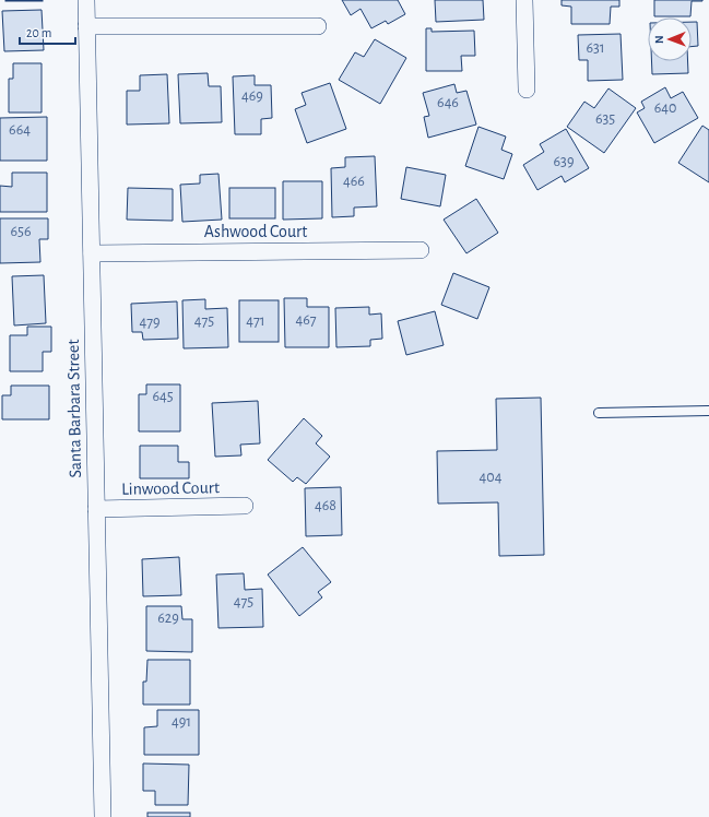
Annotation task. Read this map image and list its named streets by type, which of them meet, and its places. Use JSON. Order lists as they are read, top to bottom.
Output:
{
  "streets": {
    "street": ["Ashwood Court", "Santa Barbara Street", "Linwood Court"]
  },
  "crossings": [
    ["Ashwood Court", "Santa Barbara Street"],
    ["Santa Barbara Street", "Linwood Court"]
  ],
  "house_numbers": [
    "631",
    "469",
    "646",
    "640",
    "635",
    "664",
    "639",
    "466",
    "656",
    "467",
    "475",
    "471",
    "479",
    "645",
    "404",
    "468",
    "475",
    "629",
    "491"
  ],
  "scale_bar": "20 m",
  "north": "left"
}
